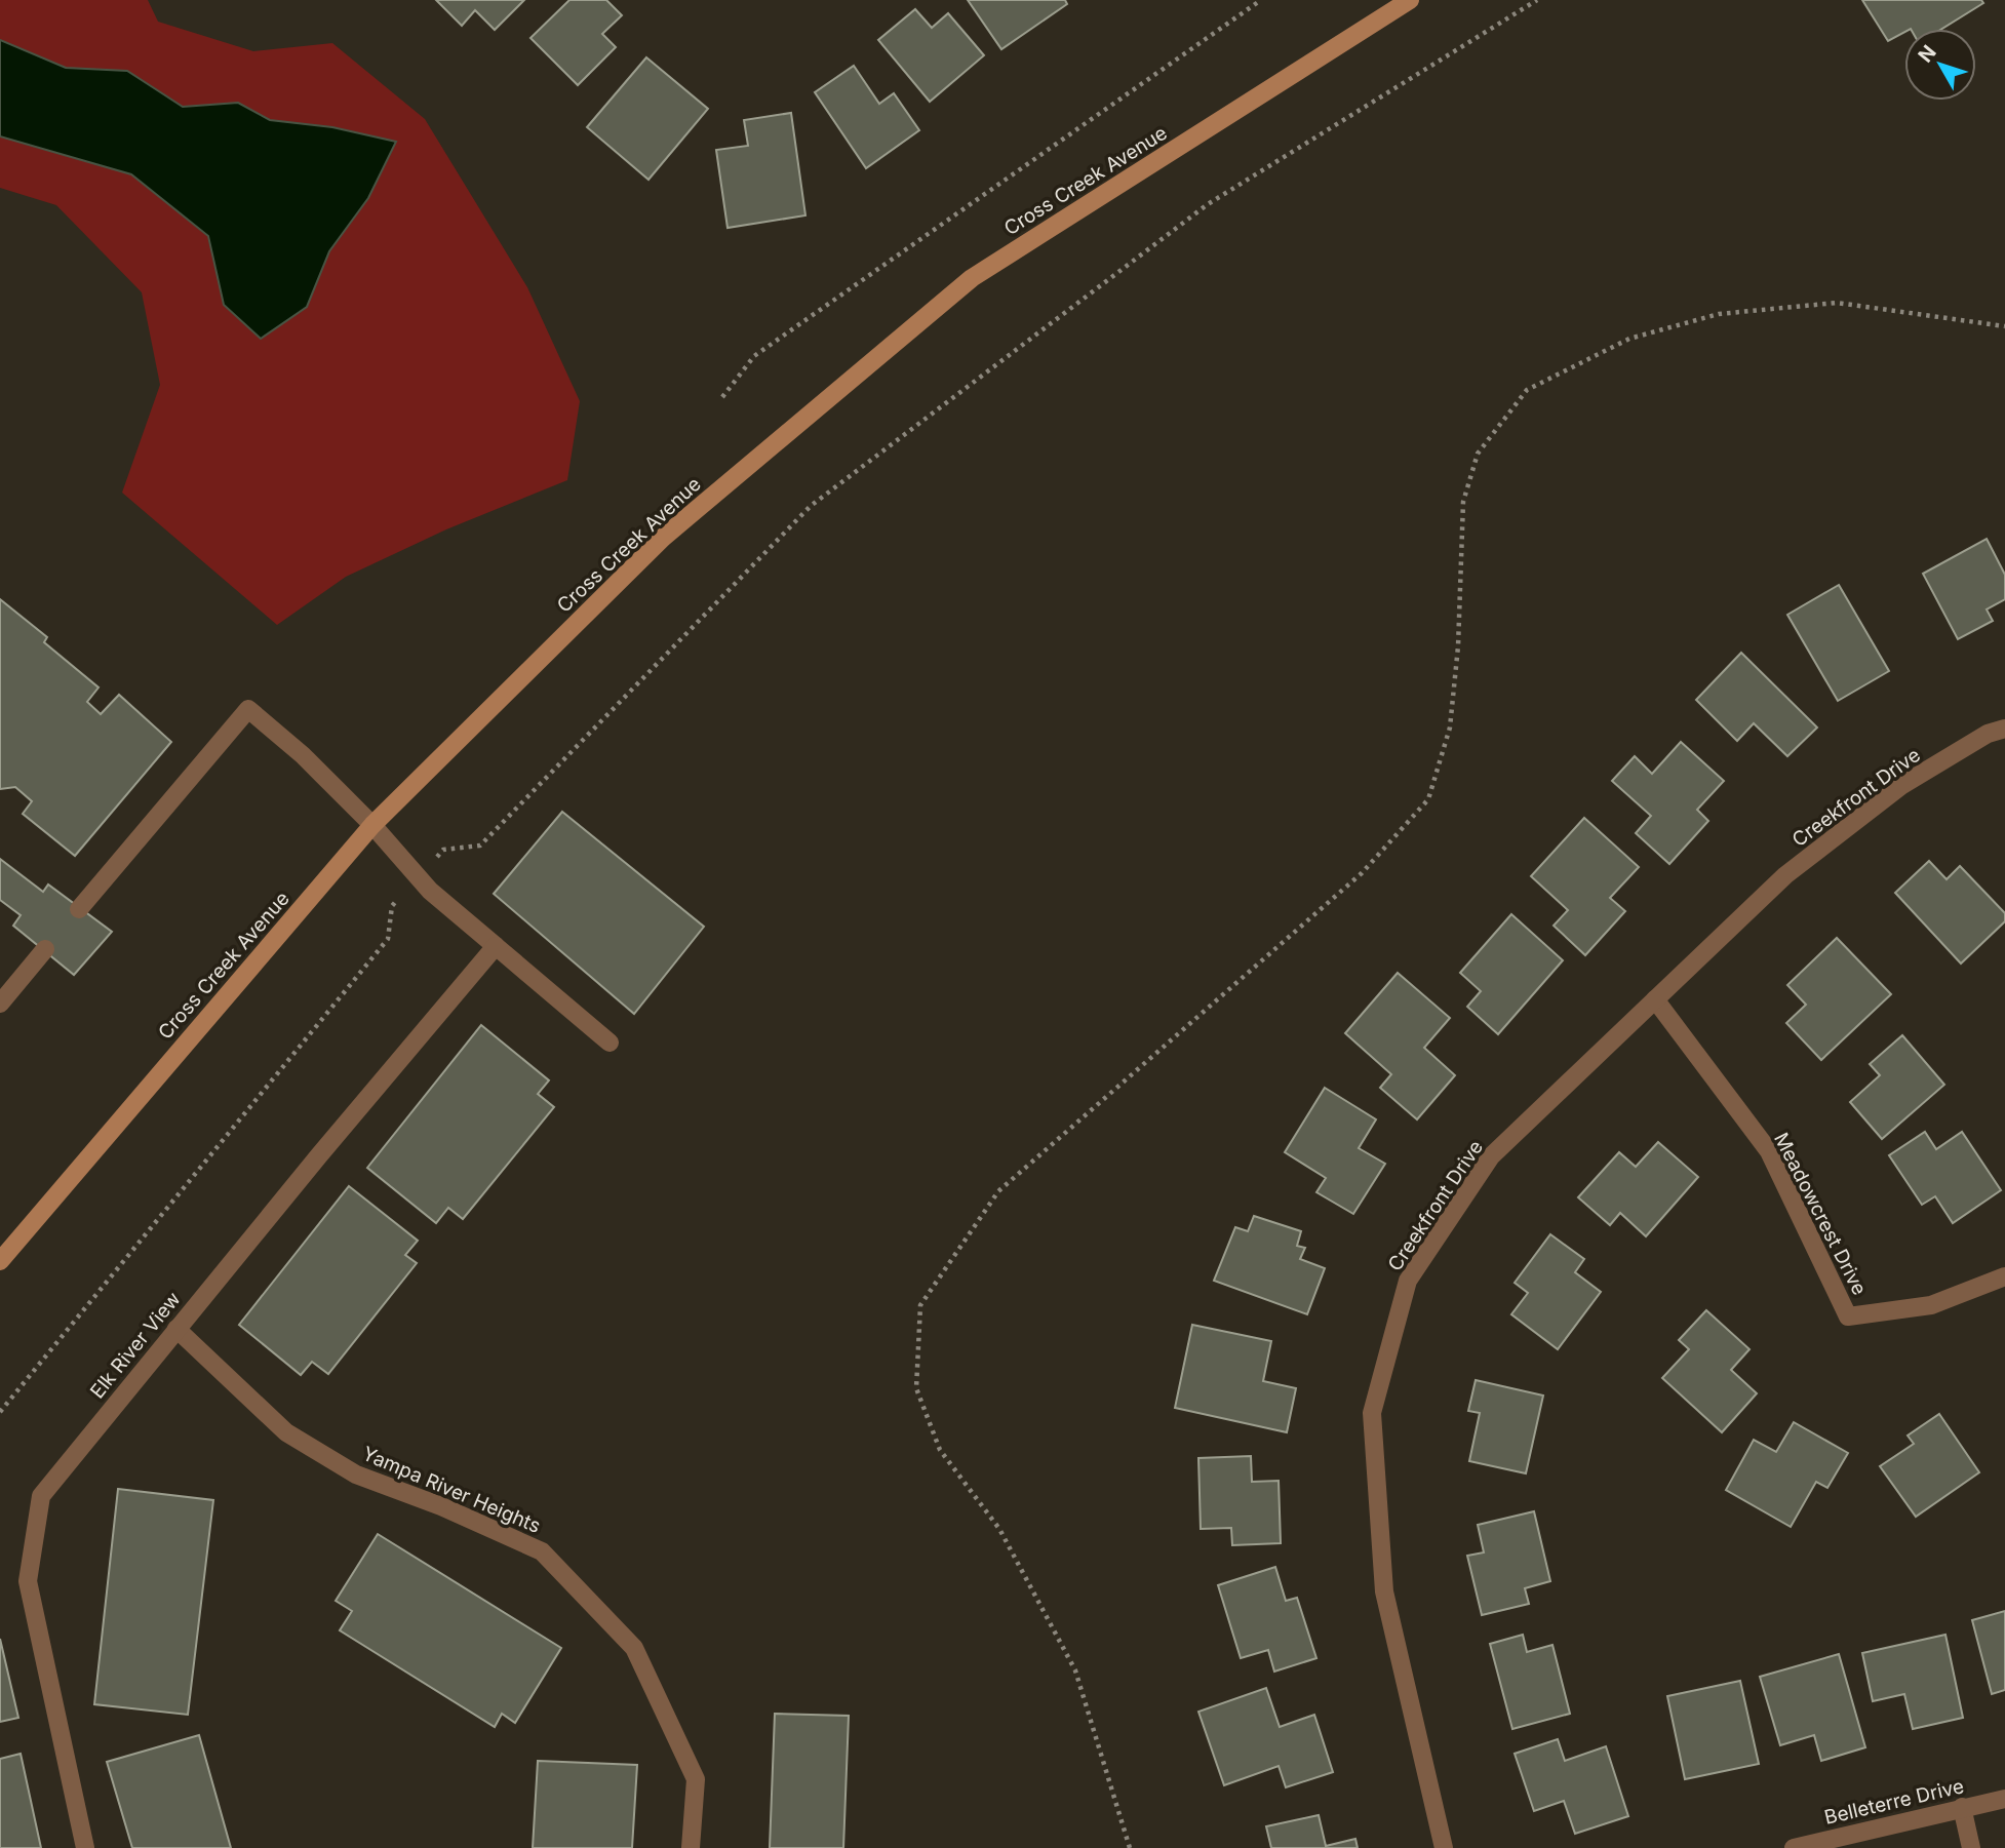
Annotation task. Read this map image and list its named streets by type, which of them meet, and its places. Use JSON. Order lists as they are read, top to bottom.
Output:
{
  "streets": {
    "street": [
      "Cross Creek Avenue",
      "Creekfront Drive",
      "Meadowcrest Drive",
      "Elk River View",
      "Yampa River Heights",
      "Belleterre Drive"
    ]
  },
  "crossings": [
    ["Creekfront Drive", "Meadowcrest Drive"],
    ["Elk River View", "Yampa River Heights"]
  ],
  "north": "top left"
}
